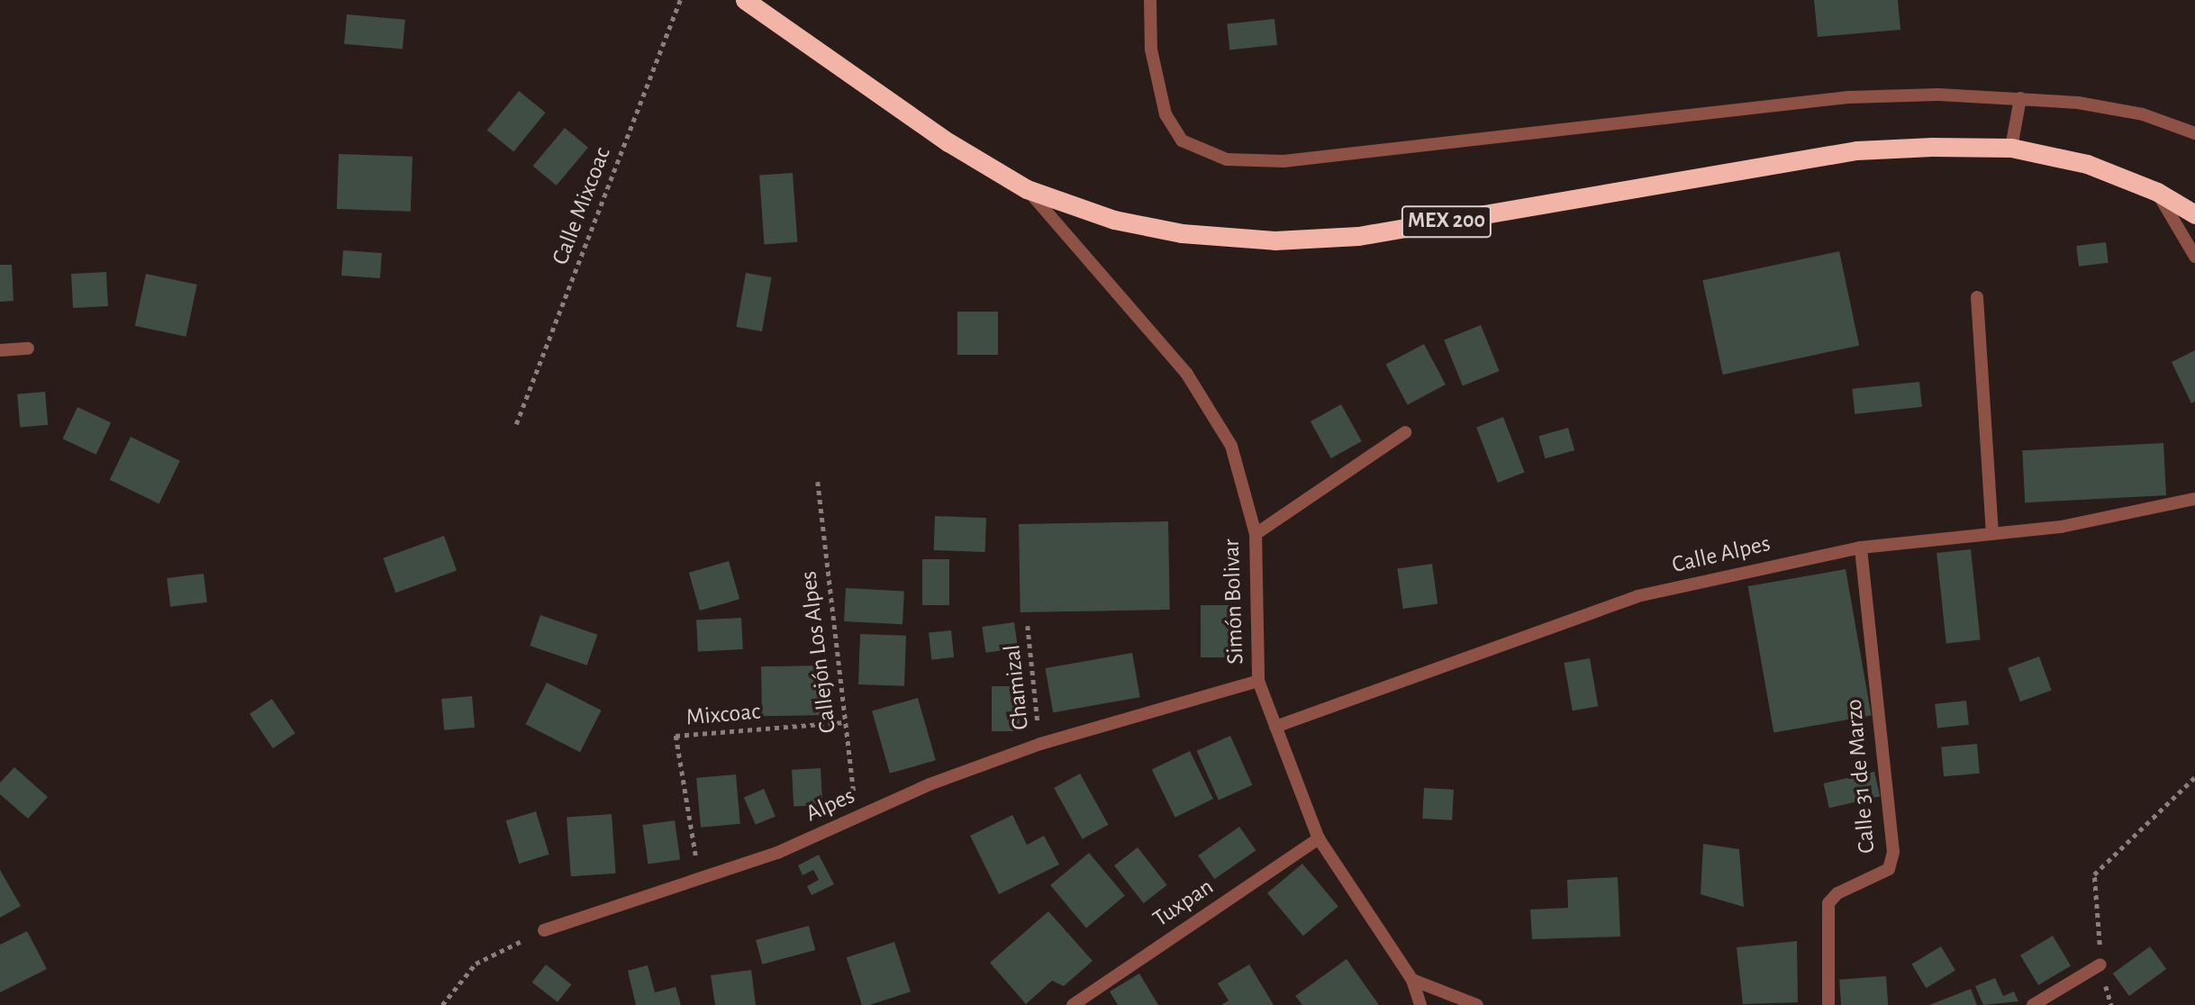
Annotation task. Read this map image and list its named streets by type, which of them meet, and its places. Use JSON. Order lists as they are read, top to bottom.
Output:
{
  "streets": {
    "highway": ["MEX 200"],
    "street": [
      "Calle Alpes",
      "Simón Bolivar",
      "Calle 31 de Marzo",
      "Alpes",
      "Tuxpan"
    ],
    "path": [
      "Calle Mixcoac",
      "Callejón Los Alpes",
      "Chamizal",
      "Mixcoac"
    ]
  },
  "crossings": [
    ["MEX 200", "Simón Bolivar"],
    ["Calle Alpes", "Simón Bolivar"],
    ["Calle Alpes", "Calle 31 de Marzo"],
    ["Simón Bolivar", "Alpes"],
    ["Simón Bolivar", "Tuxpan"],
    ["Callejón Los Alpes", "Mixcoac"],
    ["Callejón Los Alpes", "Alpes"],
    ["Chamizal", "Alpes"],
    ["Mixcoac", "Alpes"]
  ]
}
